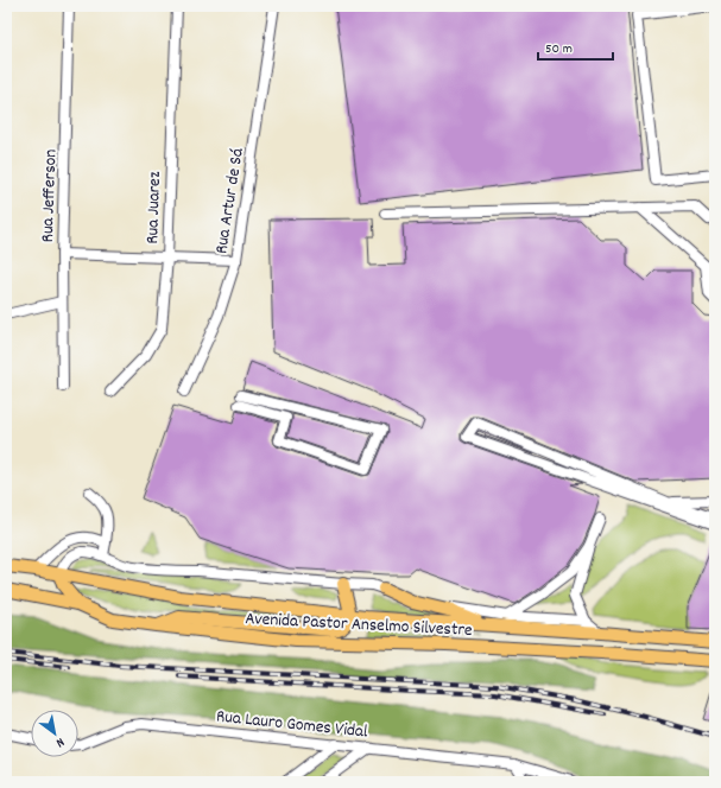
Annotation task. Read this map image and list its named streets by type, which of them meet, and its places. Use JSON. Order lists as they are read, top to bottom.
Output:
{
  "streets": {
    "main road": ["Avenida Pastor Anselmo Silvestre"],
    "street": [
      "Rua Jefferson",
      "Rua Artur de Sá",
      "Rua Juarez",
      "Rua Lauro Gomes Vidal"
    ]
  },
  "scale_bar": "50 m",
  "north": "bottom right"
}
